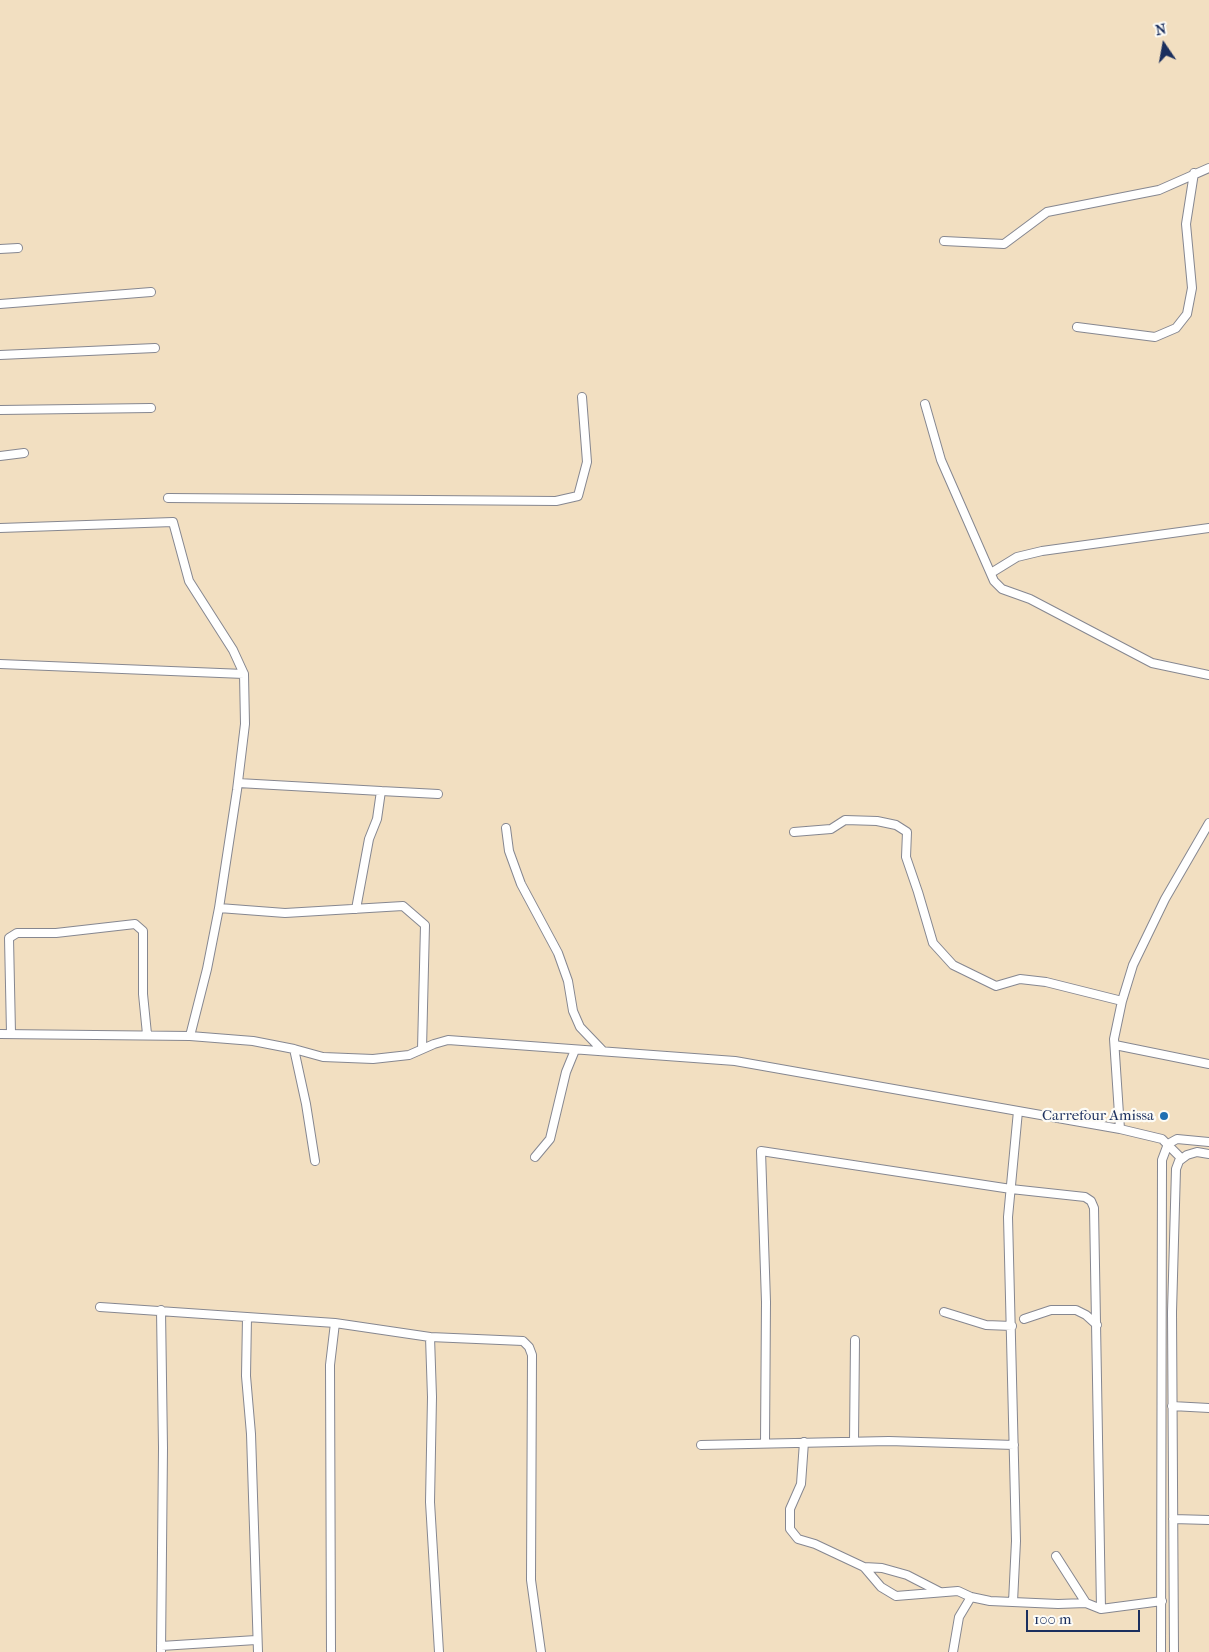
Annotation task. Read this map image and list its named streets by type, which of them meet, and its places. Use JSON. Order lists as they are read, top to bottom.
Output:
{
  "places": ["Carrefour Amissa"],
  "scale_bar": "100 m",
  "north": "top"
}
